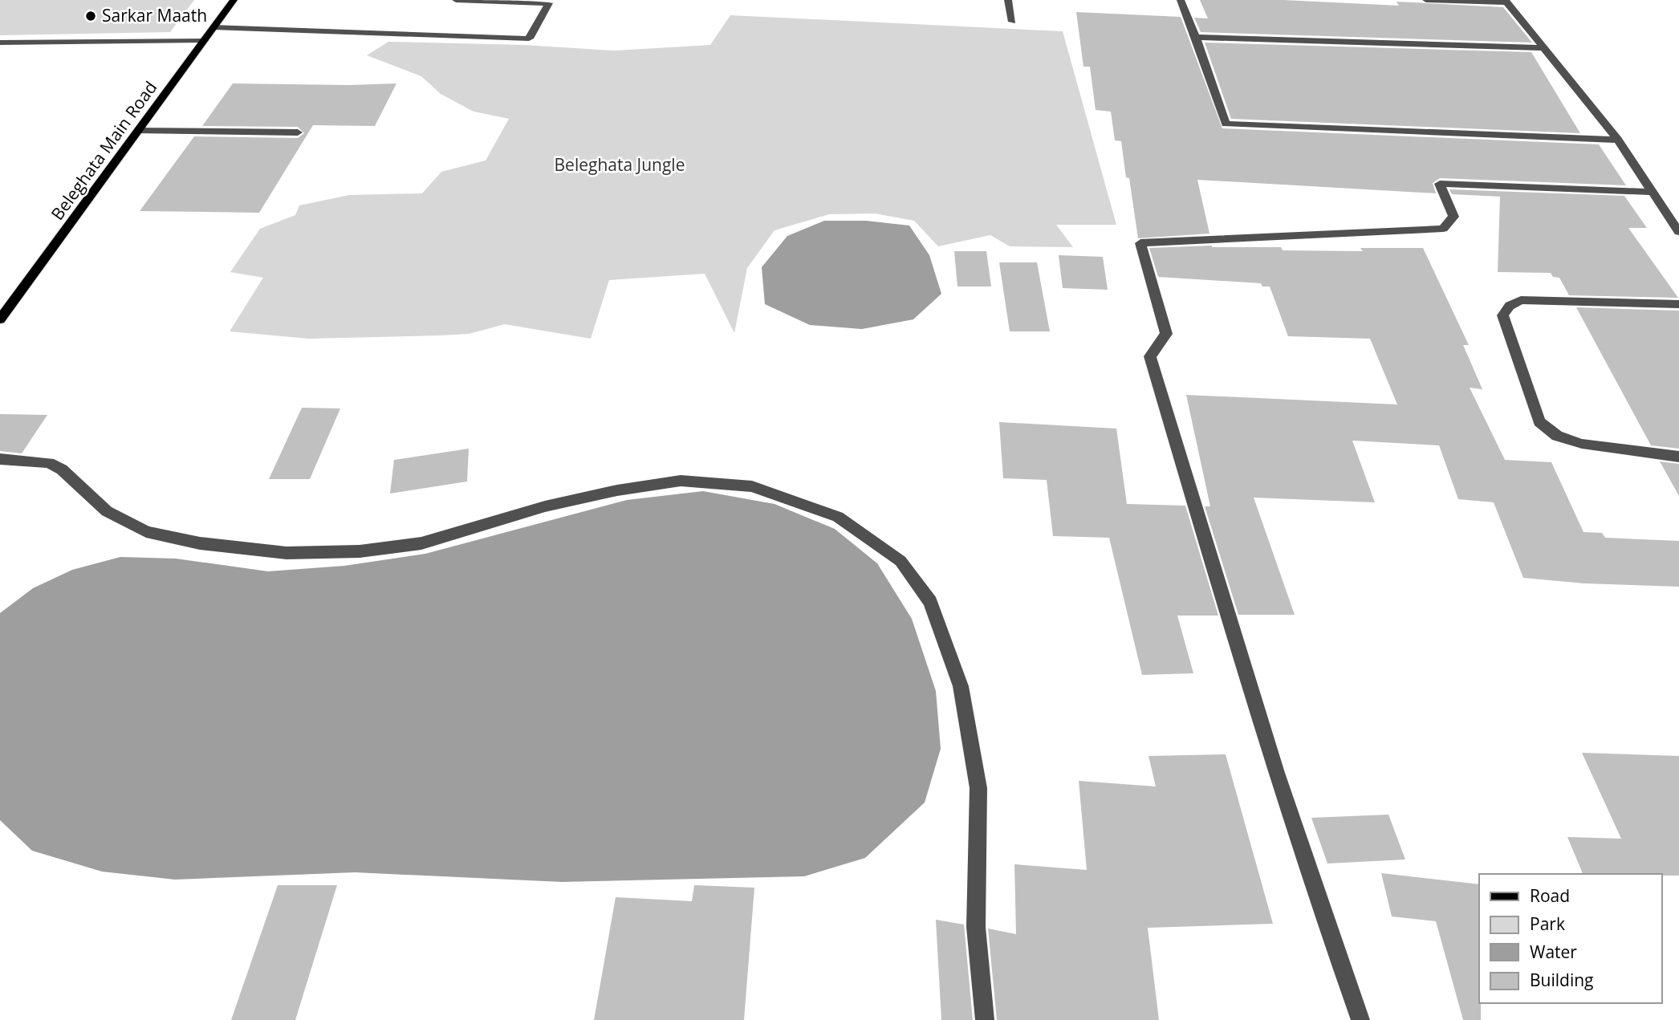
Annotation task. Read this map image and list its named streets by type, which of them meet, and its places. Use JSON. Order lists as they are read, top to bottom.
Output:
{
  "streets": {
    "main road": ["Beleghata Main Road"]
  },
  "parks": ["Beleghata Jungle"],
  "places": ["Sarkar Maath"],
  "legend": [
    "Road",
    "Park",
    "Water",
    "Building"
  ]
}
